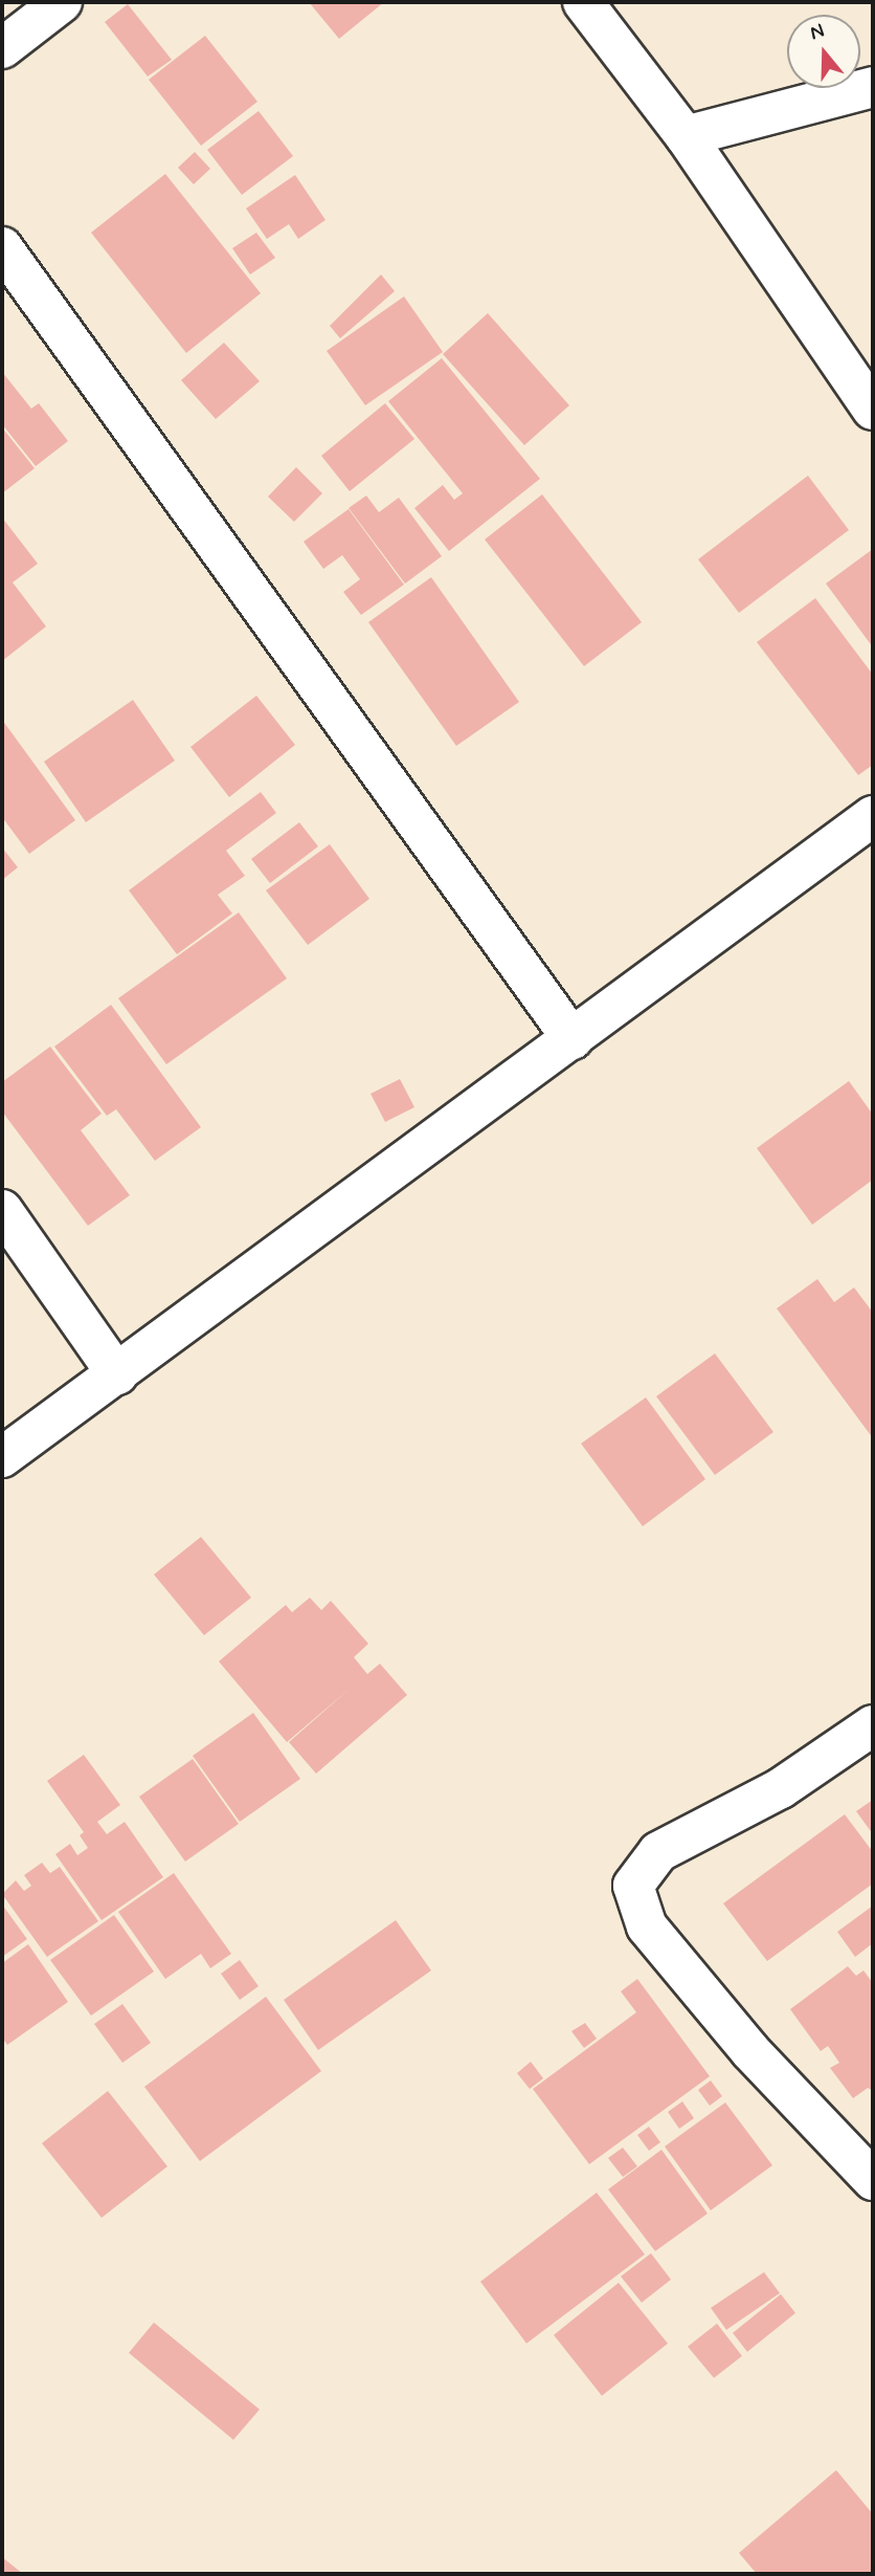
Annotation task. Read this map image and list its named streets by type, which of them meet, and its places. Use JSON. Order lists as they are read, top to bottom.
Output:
{
  "north": "top"
}
